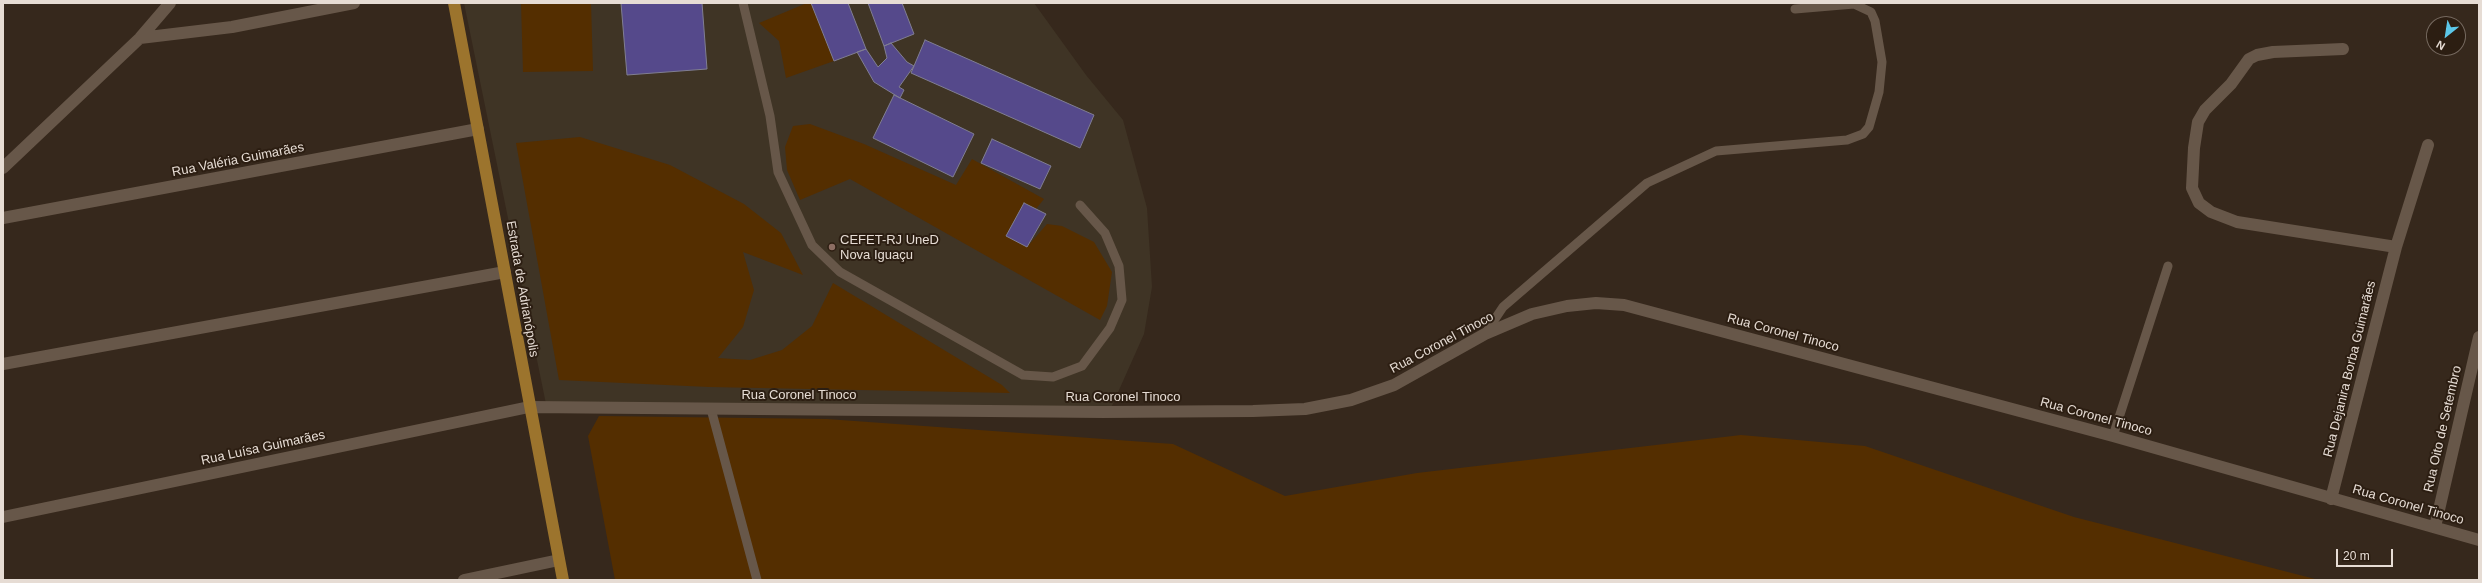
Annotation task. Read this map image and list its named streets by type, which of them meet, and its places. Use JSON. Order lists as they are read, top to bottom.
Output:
{
  "streets": {
    "main road": ["Estrada de Adrianópolis"],
    "street": [
      "Rua Valéria Guimarães",
      "Rua Coronel Tinoco",
      "Rua Dejanira Borba Guimarães",
      "Rua Oito de Setembro",
      "Rua Luísa Guimarães"
    ]
  },
  "crossings": [
    ["Rua Valéria Guimarães", "Estrada de Adrianópolis"],
    ["Estrada de Adrianópolis", "Rua Coronel Tinoco"],
    ["Estrada de Adrianópolis", "Rua Luísa Guimarães"],
    ["Rua Coronel Tinoco", "Rua Dejanira Borba Guimarães"],
    ["Rua Coronel Tinoco", "Rua Oito de Setembro"],
    ["Rua Coronel Tinoco", "Rua Luísa Guimarães"]
  ],
  "places": ["CEFET-RJ UneD Nova Iguaçu"],
  "scale_bar": "20 m",
  "north": "bottom left"
}
